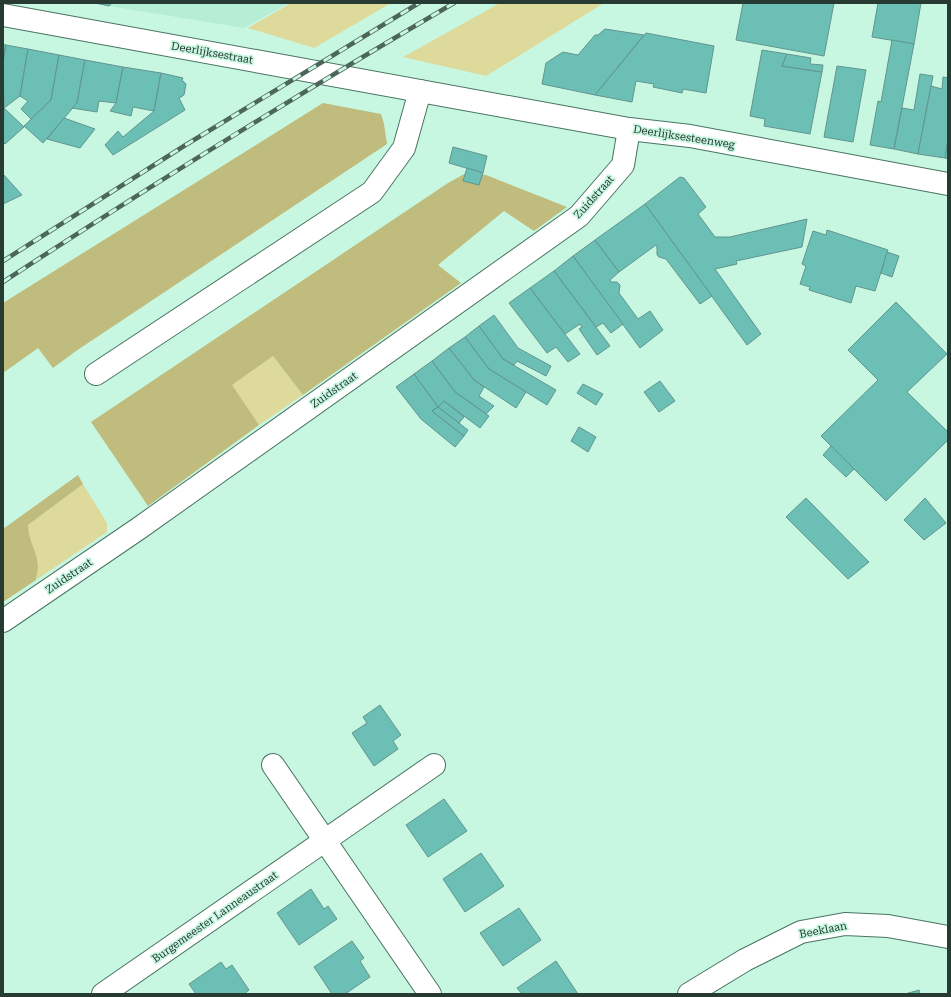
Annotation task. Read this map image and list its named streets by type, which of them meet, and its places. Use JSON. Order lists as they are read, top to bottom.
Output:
{
  "streets": {
    "street": [
      "Deerlijksestraat",
      "Deerlijksesteenweg",
      "Zuidstraat",
      "Burgemeester Lanneaustraat",
      "Beeklaan"
    ]
  },
  "crossings": [
    ["Deerlijksestraat", "Deerlijksesteenweg"],
    ["Deerlijksesteenweg", "Zuidstraat"]
  ]
}
